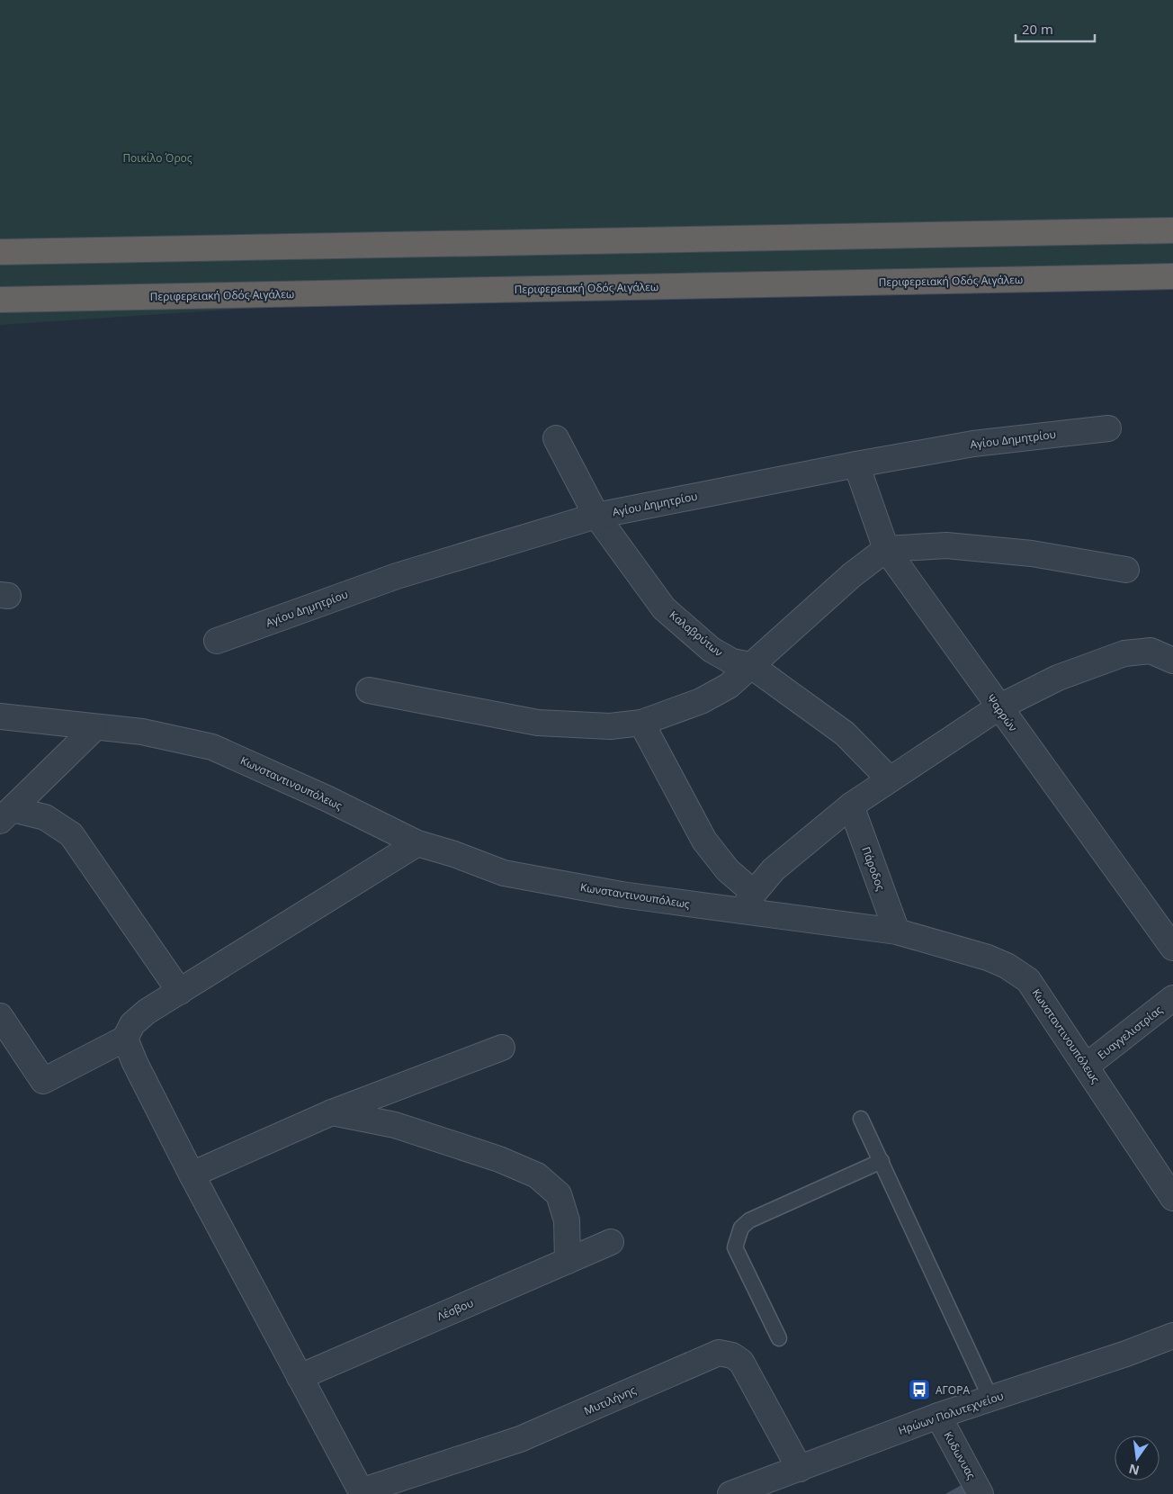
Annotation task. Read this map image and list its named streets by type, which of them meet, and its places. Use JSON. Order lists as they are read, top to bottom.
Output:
{
  "streets": {
    "highway": ["Περιφερειακή Οδός Αιγάλεω"],
    "street": [
      "Αγίου Δημητρίου",
      "Καλαβρύτων",
      "Ψαρρών",
      "Κωνσταντινουπόλεως",
      "Πάροδος",
      "Ευαγγελιστρίας",
      "Λέσβου",
      "Μυτιλήνης",
      "Ηρώων Πολυτεχνείου",
      "Κυδωνυας"
    ]
  },
  "crossings": [
    ["Αγίου Δημητρίου", "Καλαβρύτων"],
    ["Αγίου Δημητρίου", "Ψαρρών"],
    ["Κωνσταντινουπόλεως", "Πάροδος"],
    ["Κωνσταντινουπόλεως", "Ευαγγελιστρίας"],
    ["Μυτιλήνης", "Ηρώων Πολυτεχνείου"],
    ["Ηρώων Πολυτεχνείου", "Κυδωνυας"]
  ],
  "parks": ["Ποικίλο Όρος"],
  "places": {
    "bus stop": ["ΑΓΟΡΑ"]
  },
  "scale_bar": "20 m",
  "north": "bottom"
}
